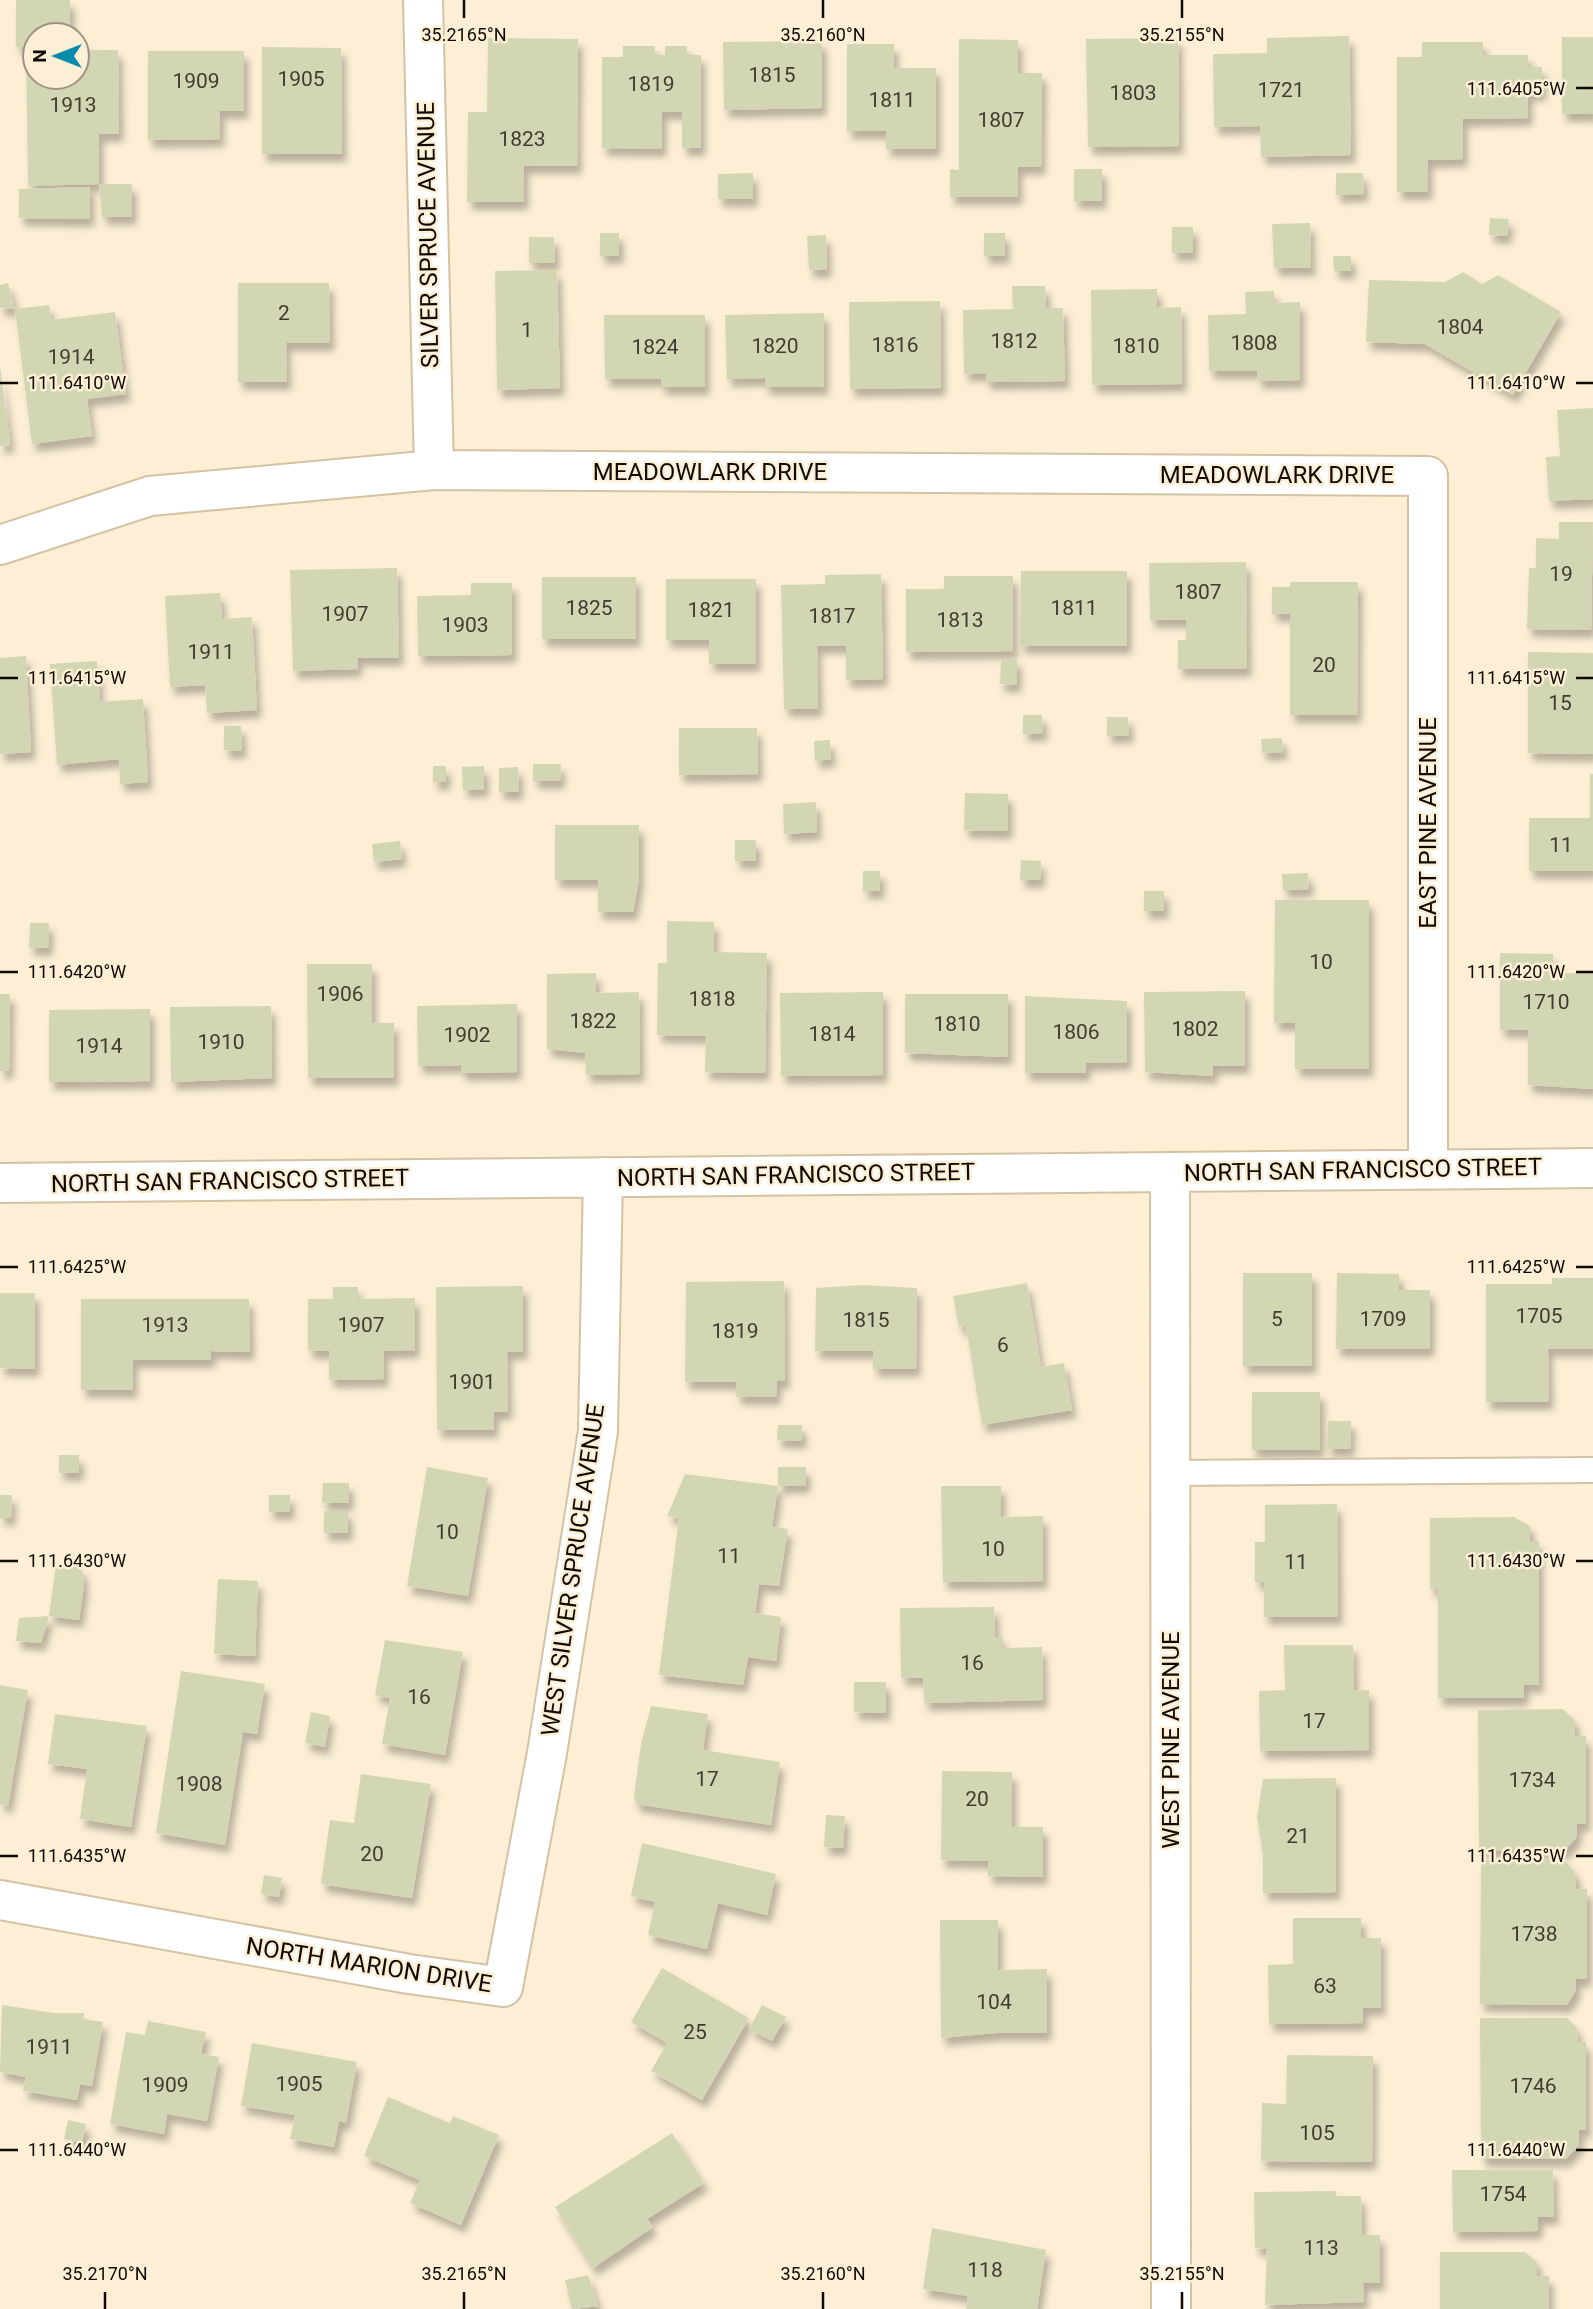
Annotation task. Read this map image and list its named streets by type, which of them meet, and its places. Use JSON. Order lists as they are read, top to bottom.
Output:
{
  "streets": {
    "street": [
      "SILVER SPRUCE AVENUE",
      "MEADOWLARK DRIVE",
      "EAST PINE AVENUE",
      "NORTH SAN FRANCISCO STREET",
      "WEST SILVER SPRUCE AVENUE",
      "WEST PINE AVENUE",
      "NORTH MARION DRIVE"
    ]
  },
  "crossings": [
    ["SILVER SPRUCE AVENUE", "MEADOWLARK DRIVE"],
    ["MEADOWLARK DRIVE", "EAST PINE AVENUE"],
    ["EAST PINE AVENUE", "NORTH SAN FRANCISCO STREET"],
    ["NORTH SAN FRANCISCO STREET", "WEST SILVER SPRUCE AVENUE"],
    ["NORTH SAN FRANCISCO STREET", "WEST PINE AVENUE"],
    ["WEST SILVER SPRUCE AVENUE", "NORTH MARION DRIVE"]
  ],
  "house_numbers": [
    "1815",
    "1905",
    "1909",
    "1819",
    "1721",
    "1803",
    "1811",
    "1913",
    "1807",
    "1823",
    "2",
    "1804",
    "1",
    "1812",
    "1808",
    "1816",
    "1820",
    "1810",
    "1824",
    "1914",
    "19",
    "1807",
    "1825",
    "1811",
    "1821",
    "1907",
    "1817",
    "1813",
    "1903",
    "1911",
    "20",
    "15",
    "11",
    "10",
    "1906",
    "1818",
    "1710",
    "1822",
    "1810",
    "1802",
    "1806",
    "1814",
    "1902",
    "1910",
    "1914",
    "1705",
    "5",
    "1709",
    "1815",
    "1913",
    "1907",
    "1819",
    "6",
    "1901",
    "10",
    "10",
    "11",
    "11",
    "16",
    "16",
    "17",
    "17",
    "1734",
    "1908",
    "20",
    "21",
    "20",
    "1738",
    "63",
    "104",
    "25",
    "1911",
    "1905",
    "1909",
    "1746",
    "105",
    "1754",
    "113",
    "118"
  ],
  "north": "left",
  "coordinates": [
    "35.2165°N",
    "35.2160°N",
    "35.2155°N",
    "111.6405°W",
    "111.6410°W",
    "111.6415°W",
    "111.6420°W",
    "111.6425°W",
    "111.6430°W",
    "111.6435°W",
    "111.6440°W",
    "35.2170°N"
  ]
}
